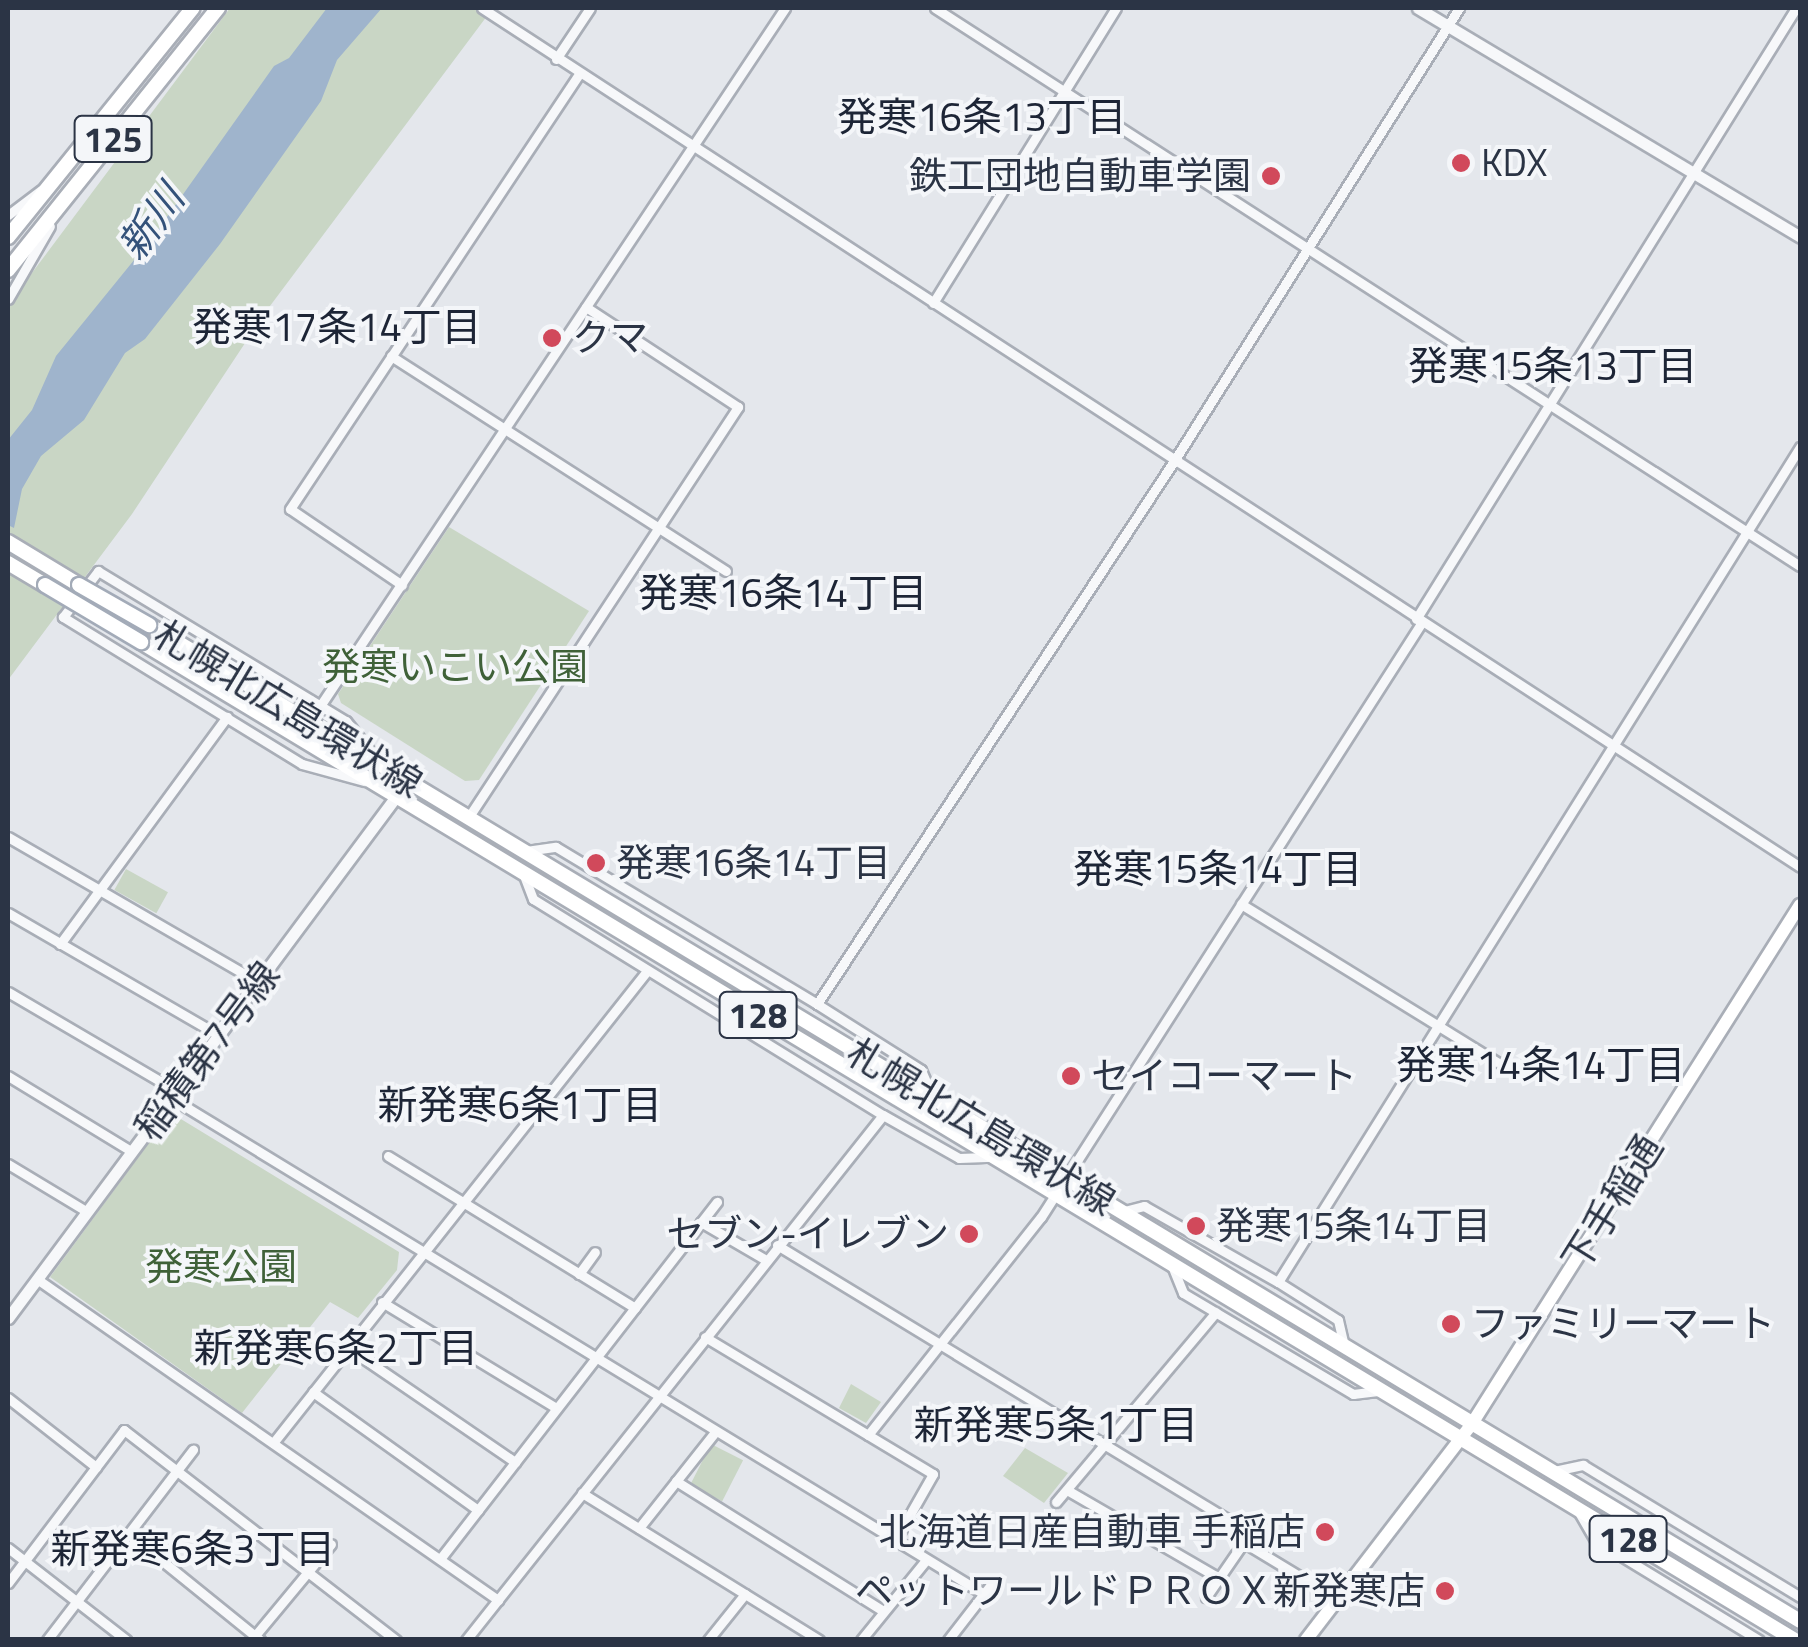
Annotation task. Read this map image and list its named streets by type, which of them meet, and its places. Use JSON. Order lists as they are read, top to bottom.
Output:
{
  "streets": {
    "main road": [
      "125",
      "札幌北広島環状線",
      "128",
      "下手稲通"
    ],
    "street": ["稲積第7号線"]
  },
  "crossings": [
    ["札幌北広島環状線", "稲積第7号線"],
    ["札幌北広島環状線", "下手稲通"]
  ],
  "districts": [
    "発寒16条13丁目",
    "発寒17条14丁目",
    "発寒15条13丁目",
    "発寒16条14丁目",
    "発寒15条14丁目",
    "発寒14条14丁目",
    "新発寒6条1丁目",
    "新発寒6条2丁目",
    "新発寒5条1丁目",
    "新発寒6条3丁目"
  ],
  "water": ["新川"],
  "parks": ["発寒いこい公園", "発寒公園"],
  "places": [
    "KDX",
    "鉄工団地自動車学園",
    "クマ",
    "発寒16条14丁目",
    "セイコーマート",
    "発寒15条14丁目",
    "セブン-イレブン",
    "ファミリーマート",
    "北海道日産自動車 手稲店",
    "ペットワールドＰＲＯＸ新発寒店"
  ]
}
